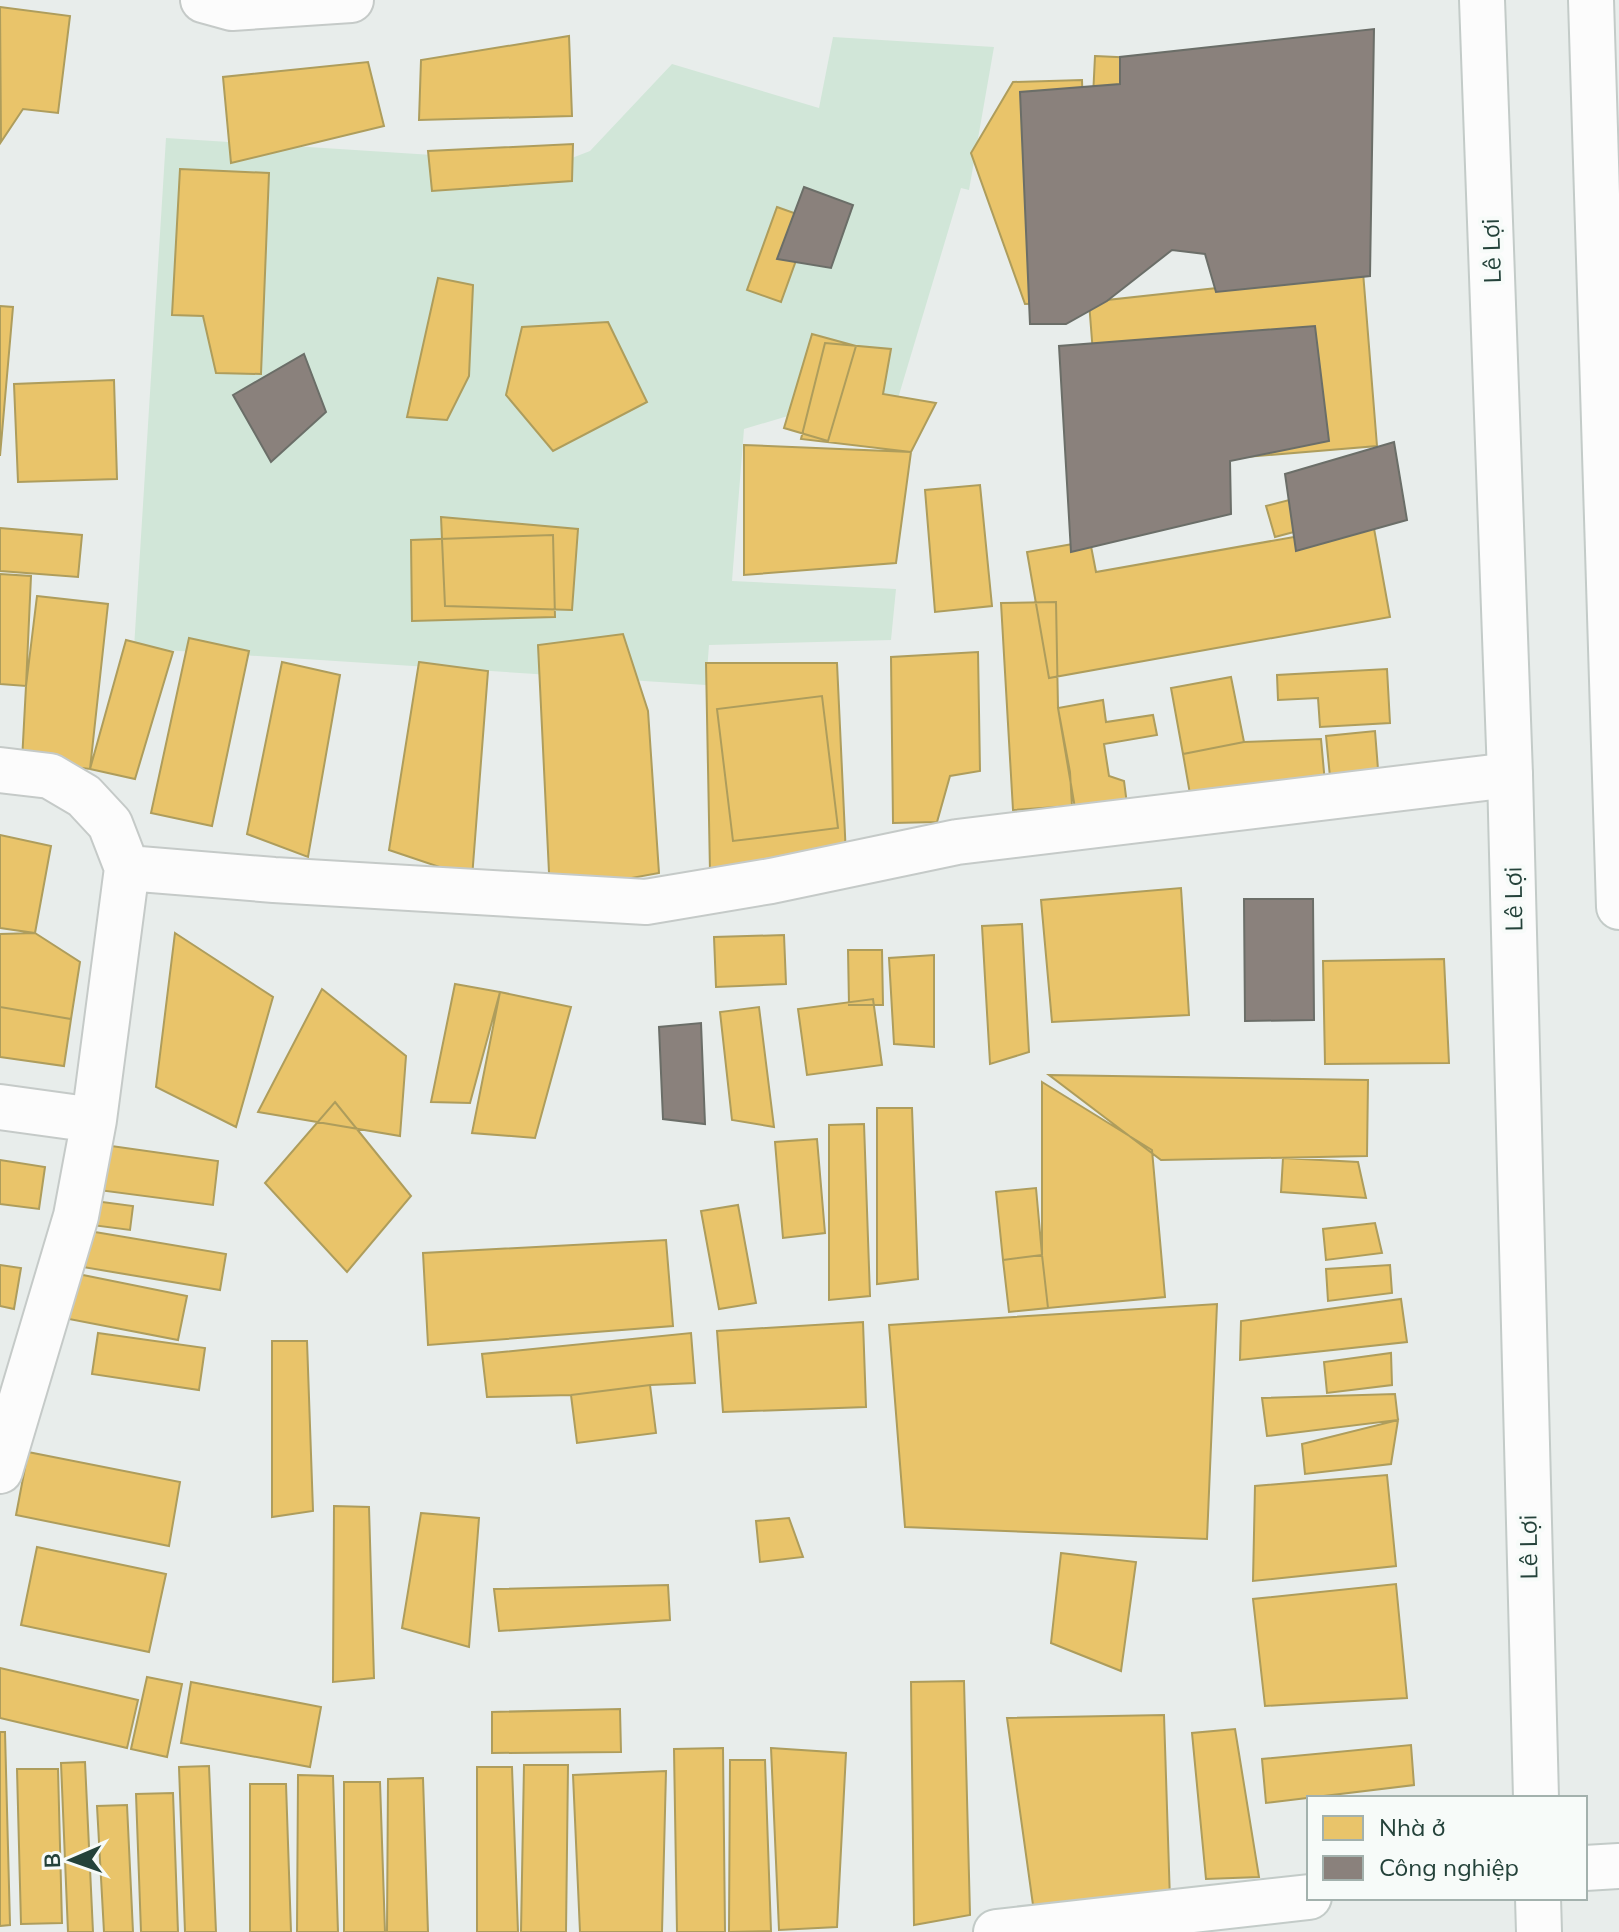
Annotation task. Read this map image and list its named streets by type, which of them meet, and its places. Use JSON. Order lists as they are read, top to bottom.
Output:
{
  "streets": {
    "main road": ["Lê Lợi"]
  },
  "legend": ["Nhà ở", "Công nghiệp"],
  "north": "left"
}
